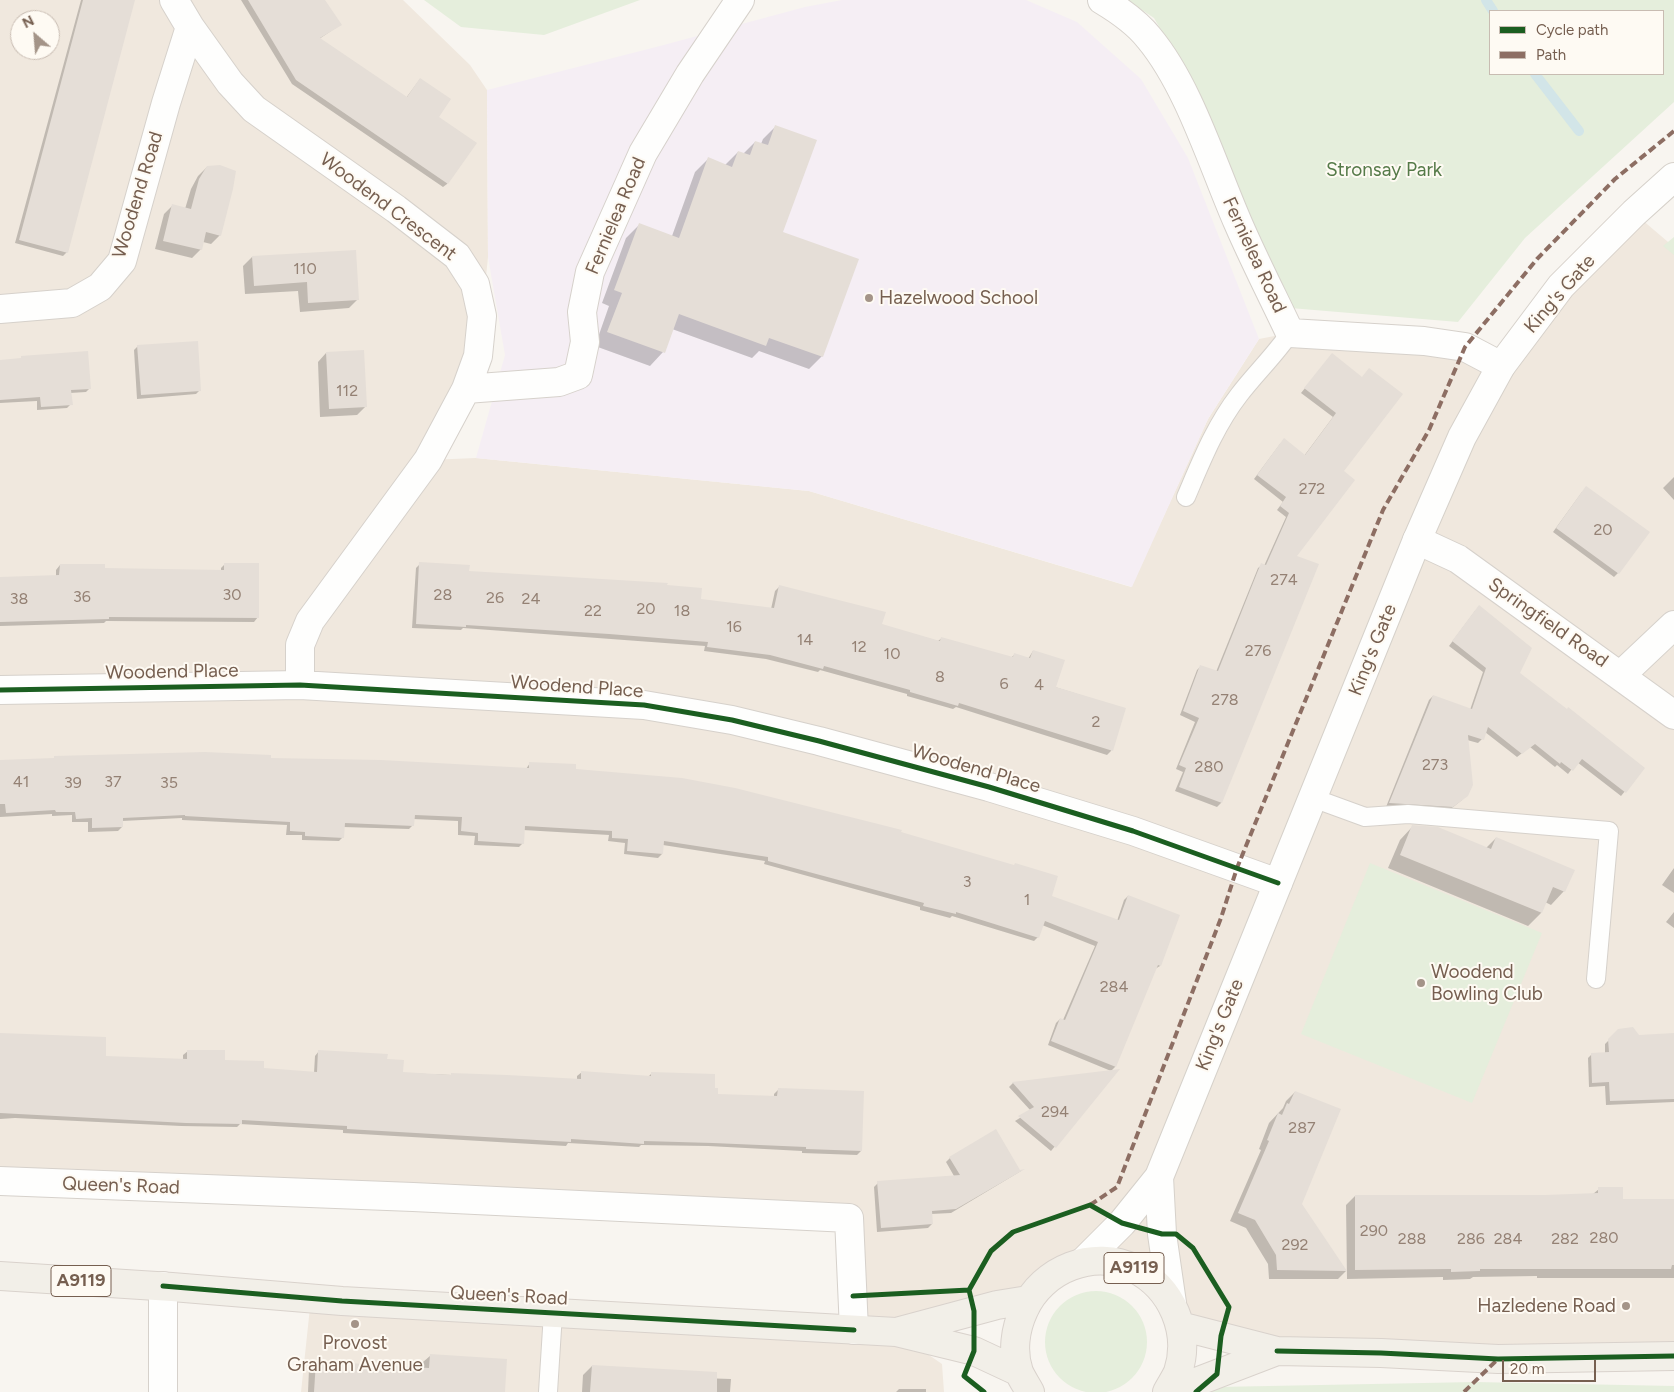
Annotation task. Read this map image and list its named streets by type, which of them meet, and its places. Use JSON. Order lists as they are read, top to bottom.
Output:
{
  "streets": {
    "main road": ["Queen's Road", "A9119"],
    "street": [
      "Woodend Road",
      "Woodend Crescent",
      "Fernielea Road",
      "King's Gate",
      "Springfield Road",
      "Woodend Place"
    ]
  },
  "crossings": [
    ["Woodend Road", "Woodend Crescent"],
    ["Woodend Crescent", "Fernielea Road"],
    ["Woodend Crescent", "Woodend Place"],
    ["Fernielea Road", "King's Gate"],
    ["King's Gate", "Springfield Road"],
    ["King's Gate", "Woodend Place"],
    ["King's Gate", "A9119"],
    ["Queen's Road", "A9119"]
  ],
  "parks": ["Stronsay Park"],
  "places": [
    "Hazelwood School",
    "Woodend Bowling Club",
    "Hazledene Road",
    "Provost Graham Avenue"
  ],
  "house_numbers": [
    "110",
    "112",
    "272",
    "20",
    "274",
    "30",
    "28",
    "36",
    "26",
    "38",
    "24",
    "20",
    "22",
    "18",
    "16",
    "14",
    "12",
    "276",
    "10",
    "8",
    "6",
    "4",
    "278",
    "2",
    "273",
    "280",
    "41",
    "37",
    "39",
    "35",
    "3",
    "1",
    "284",
    "294",
    "287",
    "290",
    "280",
    "288",
    "286",
    "284",
    "282",
    "292"
  ],
  "legend": ["Cycle path", "Path"],
  "scale_bar": "20 m",
  "north": "top left"
}
